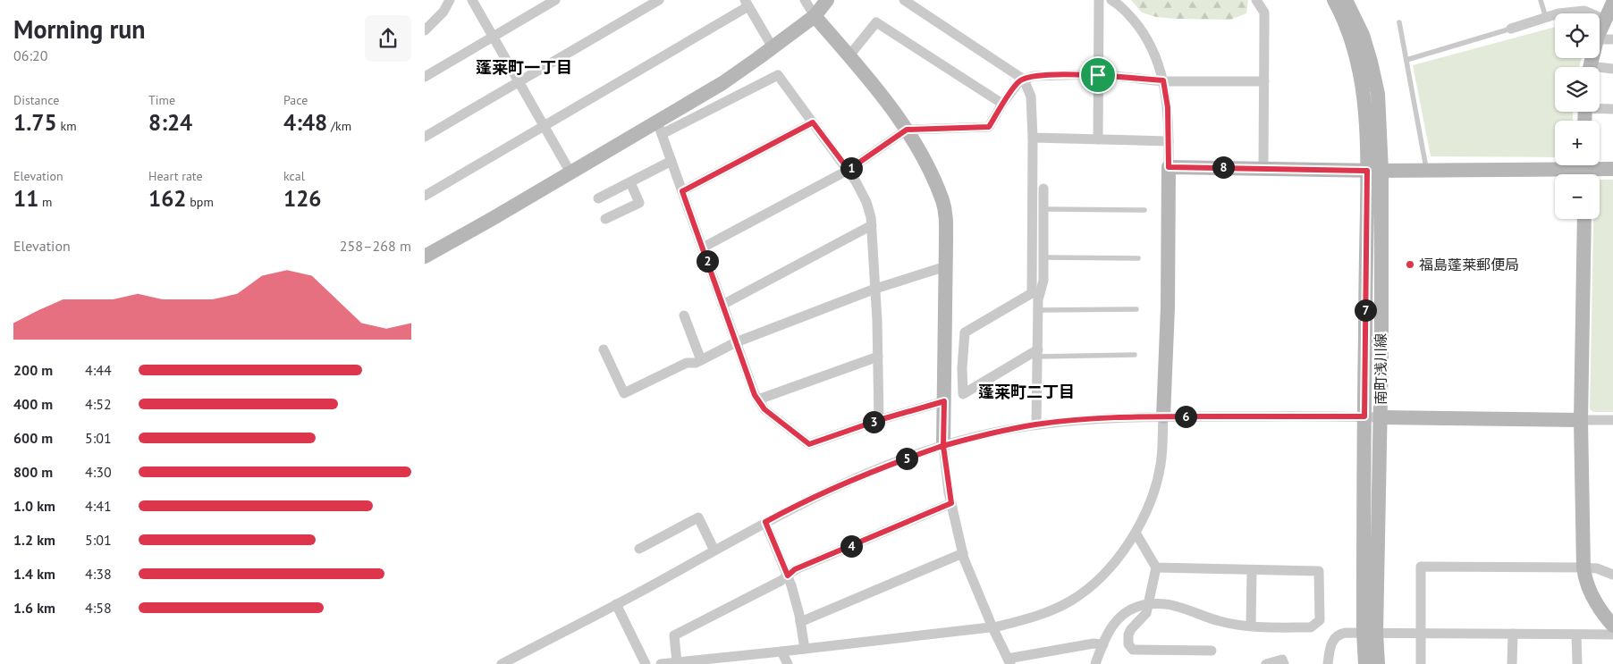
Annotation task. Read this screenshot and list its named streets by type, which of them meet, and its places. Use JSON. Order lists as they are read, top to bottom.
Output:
{
  "streets": {
    "street": ["南町浅川線"]
  },
  "districts": ["蓬莱町一丁目", "蓬莱町二丁目"],
  "places": ["福島蓬莱郵便局"],
  "page": {
    "heading": ["Morning run", "06:20"],
    "map_buttons": ["+", "−"],
    "stats": [
      ["Distance", "1.75 km"],
      ["Time", "8:24"],
      ["Pace", "4:48 /km"],
      ["Elevation", "11 m"],
      ["Heart rate", "162 bpm"],
      ["kcal", "126"]
    ],
    "pins": [
      "8",
      "1",
      "2",
      "7",
      "6",
      "3",
      "5",
      "4"
    ],
    "chart": ["Elevation", "258–268 m"],
    "list": [
      {
        "name": "200 m",
        "note": "4:44"
      },
      {
        "name": "400 m",
        "note": "4:52"
      },
      {
        "name": "600 m",
        "note": "5:01"
      },
      {
        "name": "800 m",
        "note": "4:30"
      },
      {
        "name": "1.0 km",
        "note": "4:41"
      },
      {
        "name": "1.2 km",
        "note": "5:01"
      },
      {
        "name": "1.4 km",
        "note": "4:38"
      },
      {
        "name": "1.6 km",
        "note": "4:58"
      }
    ]
  }
}
